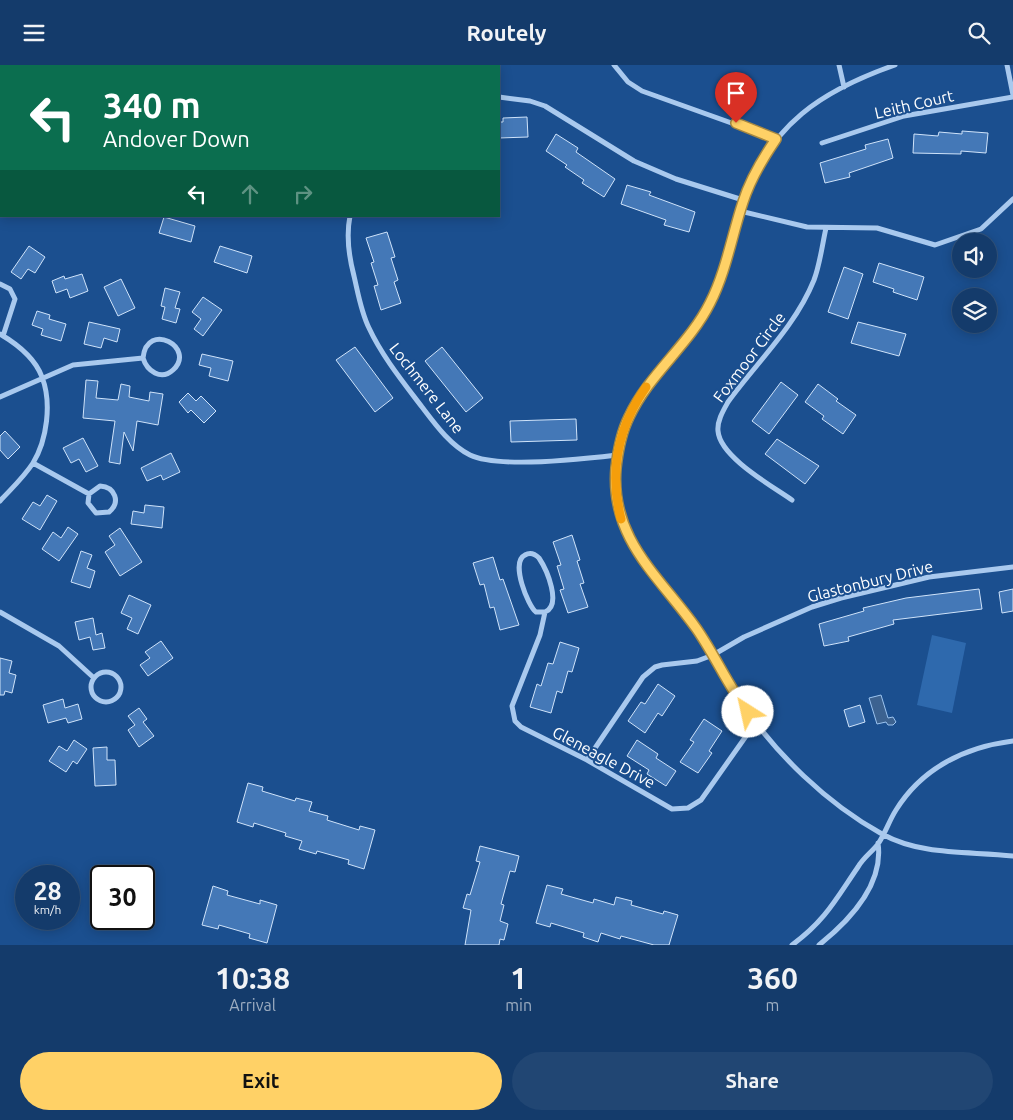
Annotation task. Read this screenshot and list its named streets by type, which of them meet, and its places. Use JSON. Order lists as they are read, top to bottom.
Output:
{
  "streets": {
    "street": [
      "Leith Court",
      "Foxmoor Circle",
      "Lochmere Lane",
      "Glastonbury Drive",
      "Gleneagle Drive"
    ]
  },
  "crossings": [
    ["Glastonbury Drive", "Gleneagle Drive"]
  ],
  "page": {
    "header": "Routely",
    "turn": ["340 m", "Andover Down"],
    "speed": "28 km/h",
    "limit": "30",
    "eta": [
      "10:38",
      "Arrival",
      "1",
      "min",
      "360",
      "m"
    ],
    "buttons": ["Exit", "Share"]
  }
}
